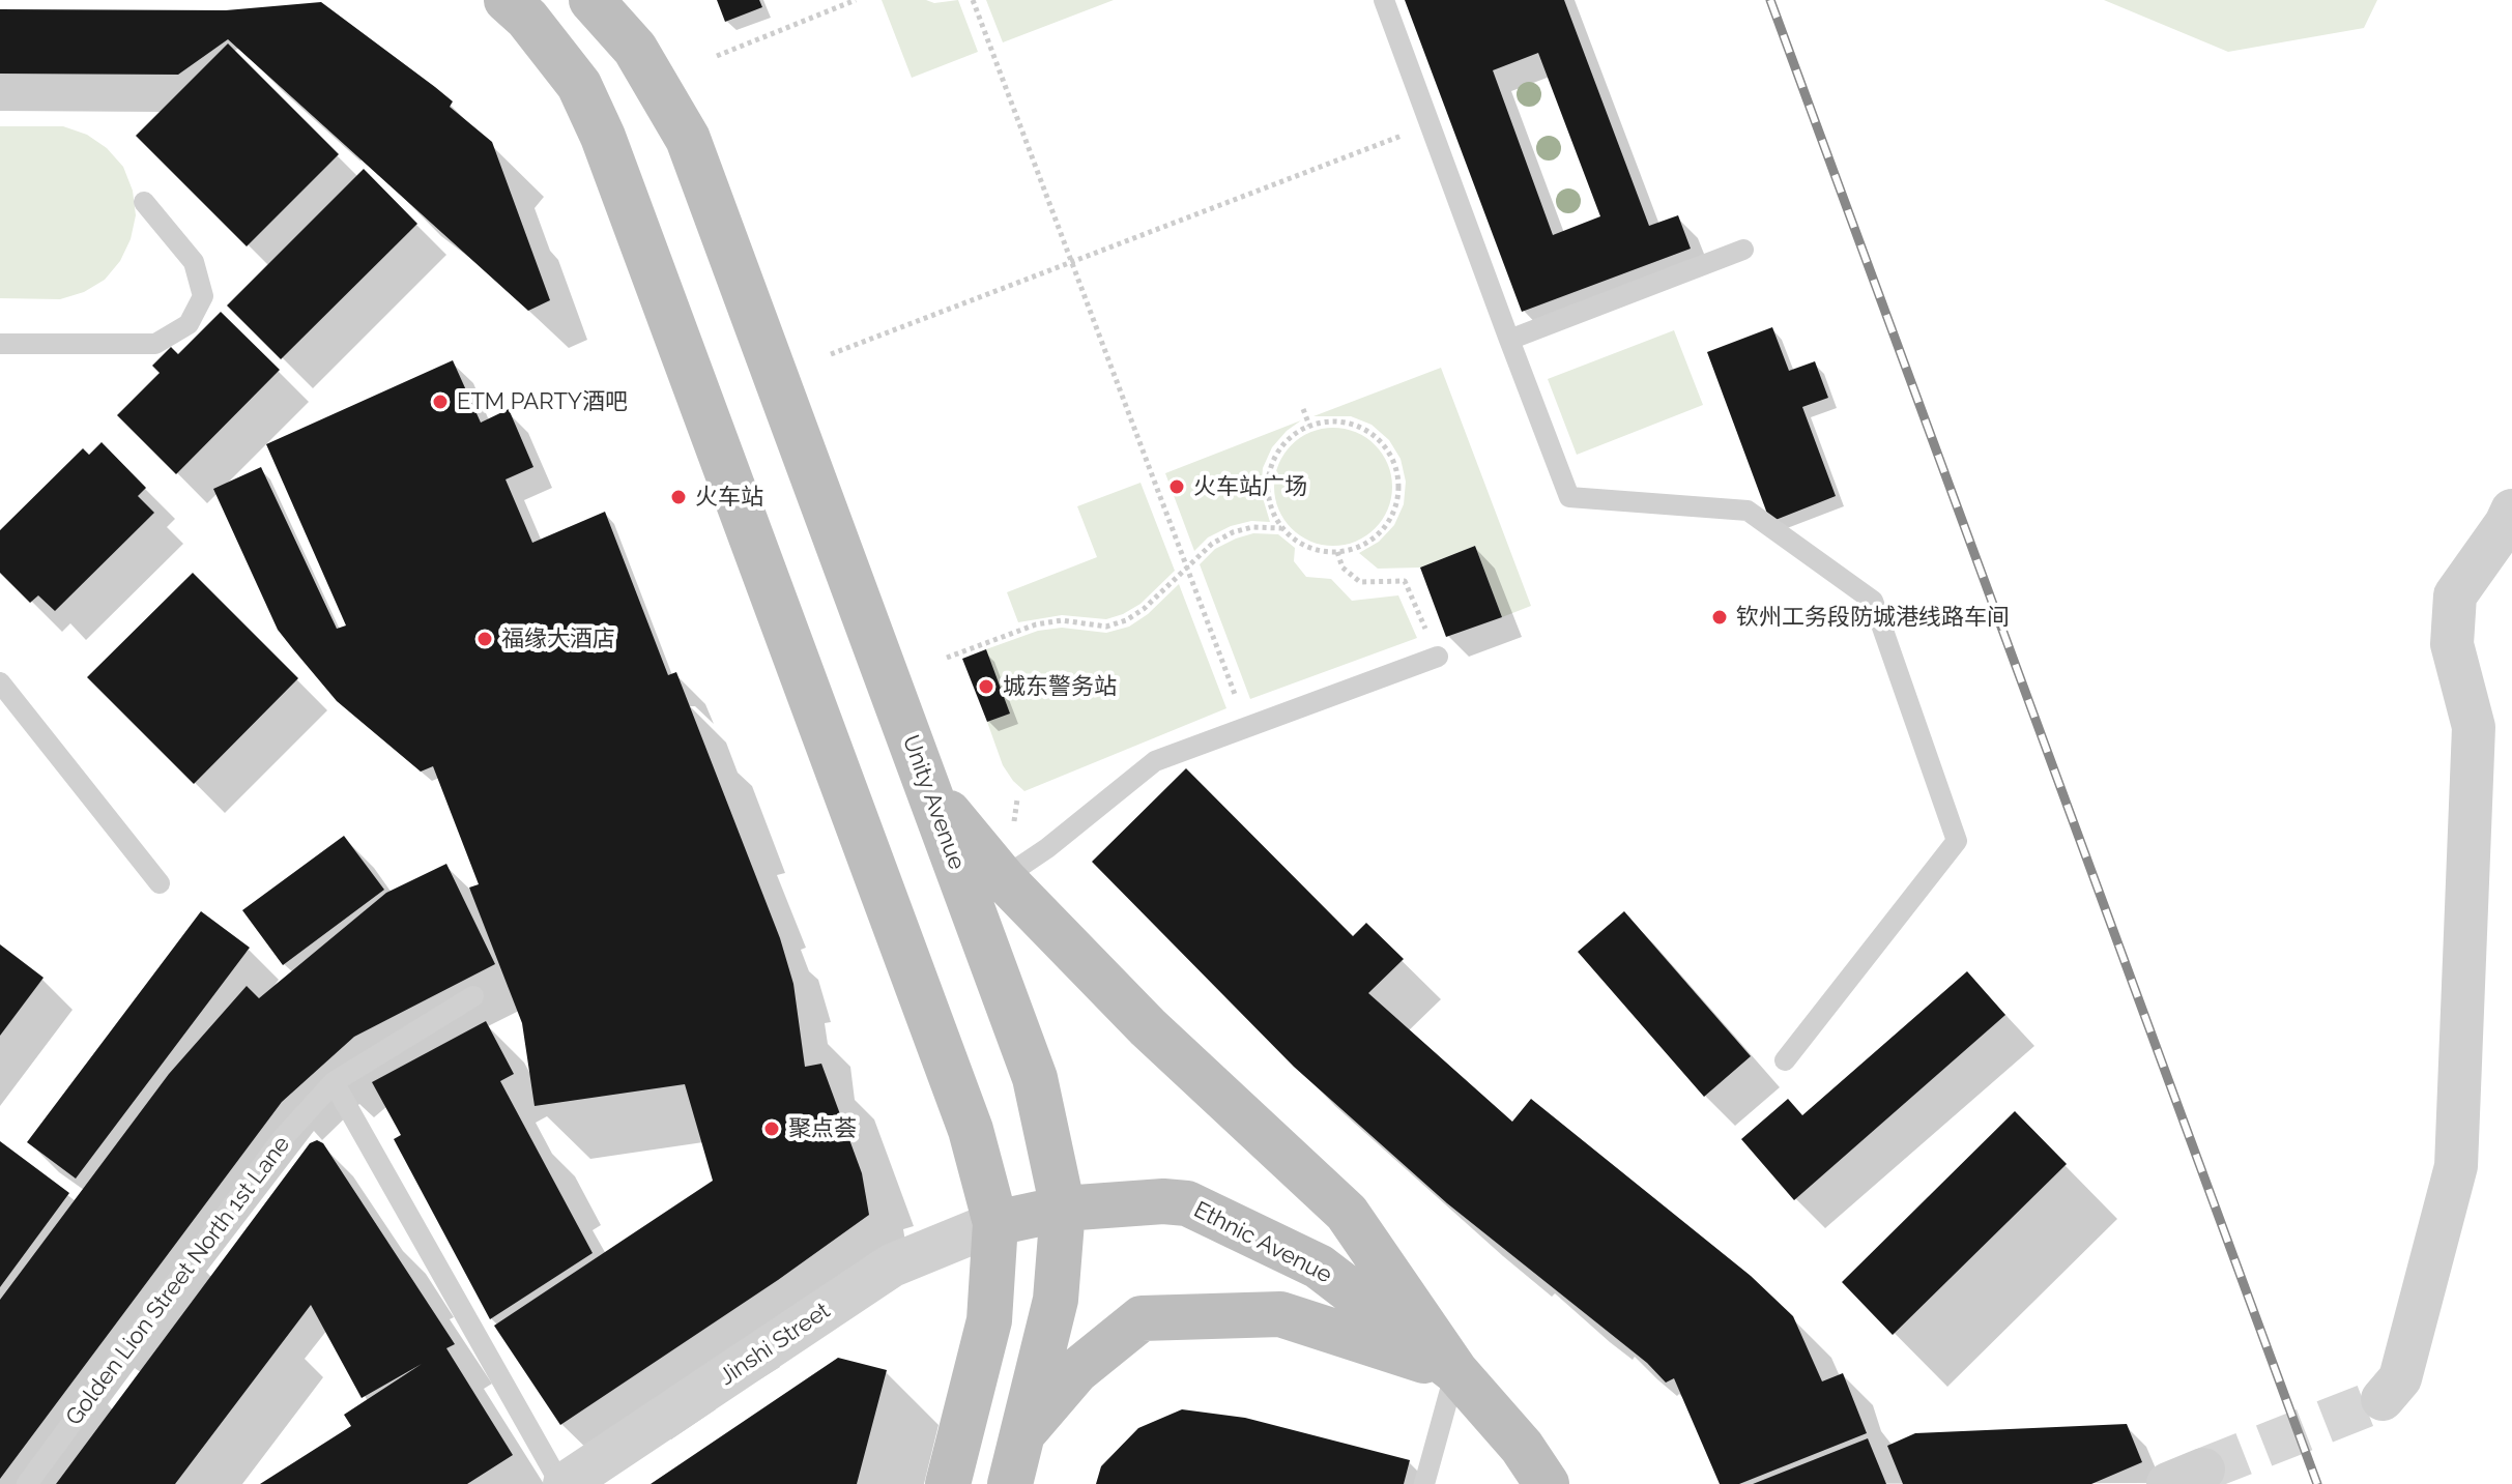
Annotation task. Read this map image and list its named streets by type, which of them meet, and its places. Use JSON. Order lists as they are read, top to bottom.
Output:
{
  "streets": {
    "main road": ["Unity Avenue", "Ethnic Avenue"],
    "street": ["Jinshi Street"],
    "lane": ["Golden Lion Street North 1st Lane"]
  },
  "crossings": [
    ["Unity Avenue", "Ethnic Avenue"],
    ["Ethnic Avenue", "Jinshi Street"]
  ],
  "places": [
    "ETM PARTY酒吧",
    "火车站广场",
    "火车站",
    "钦州工务段防城港线路车间",
    "福缘大酒店",
    "城东警务站",
    "聚点荟"
  ]
}
